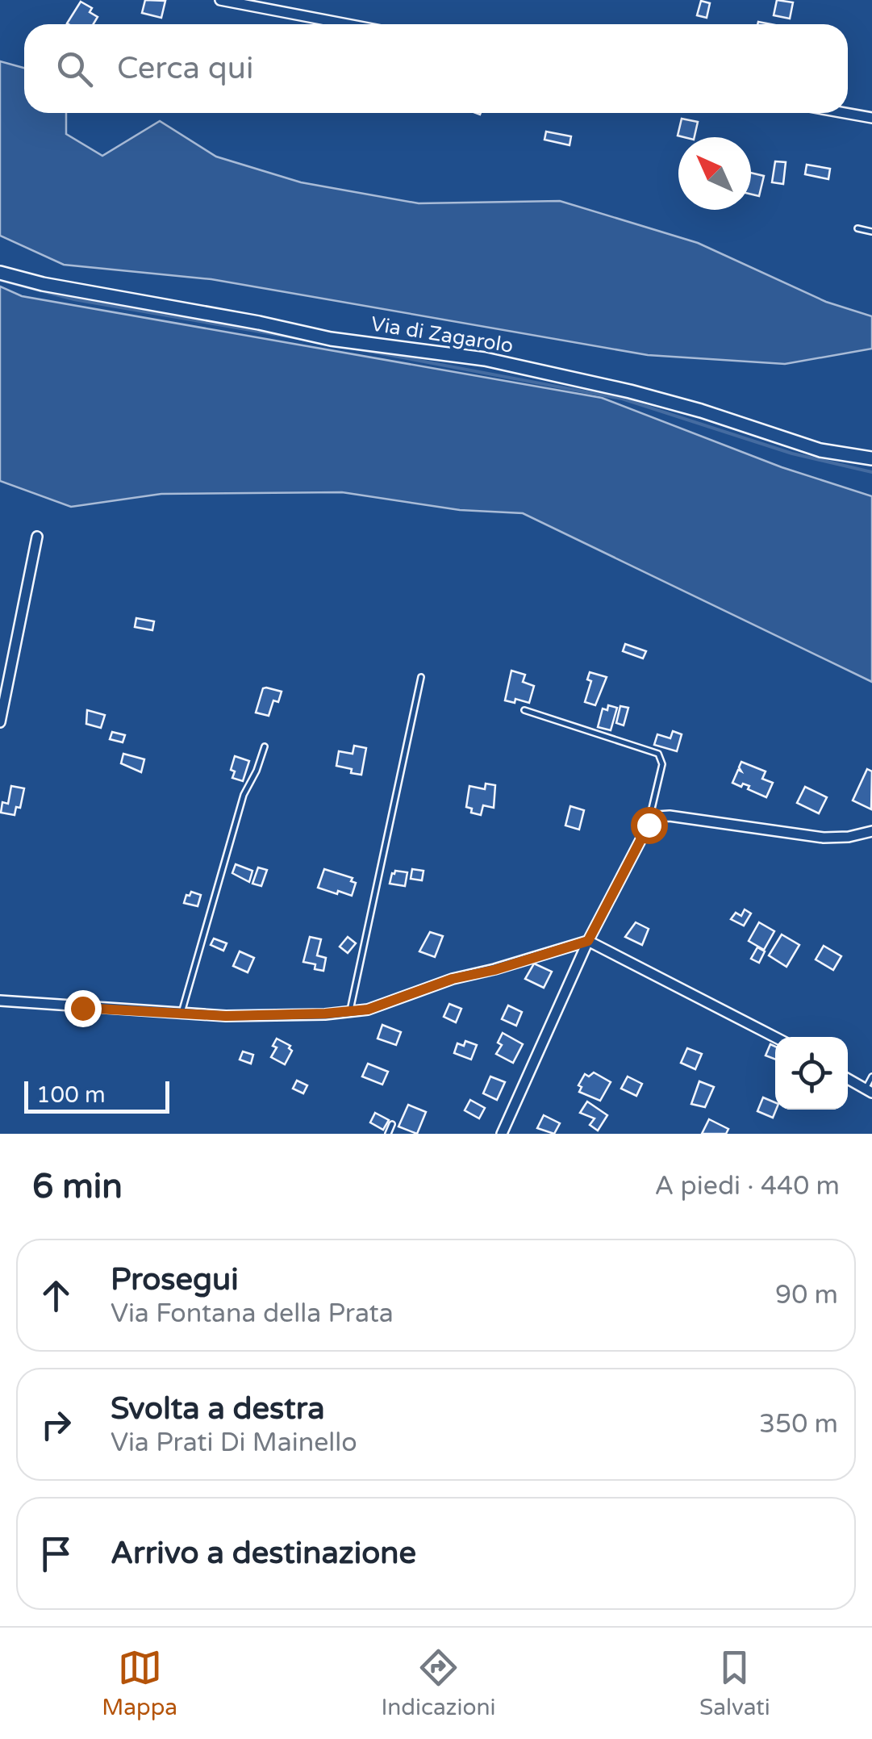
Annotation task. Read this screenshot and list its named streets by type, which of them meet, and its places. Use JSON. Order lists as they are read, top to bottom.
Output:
{
  "streets": {
    "main road": ["Via di Zagarolo"]
  },
  "scale_bar": "100 m",
  "north": "top left",
  "page": {
    "search": "Cerca qui",
    "scale": "100 m",
    "heading": ["6 min", "A piedi · 440 m"],
    "list": [
      ["Prosegui", "Via Fontana della Prata", "90 m"],
      ["Svolta a destra", "Via Prati Di Mainello", "350 m"],
      "Arrivo a destinazione"
    ],
    "nav": ["Mappa", "Indicazioni", "Salvati"]
  }
}
